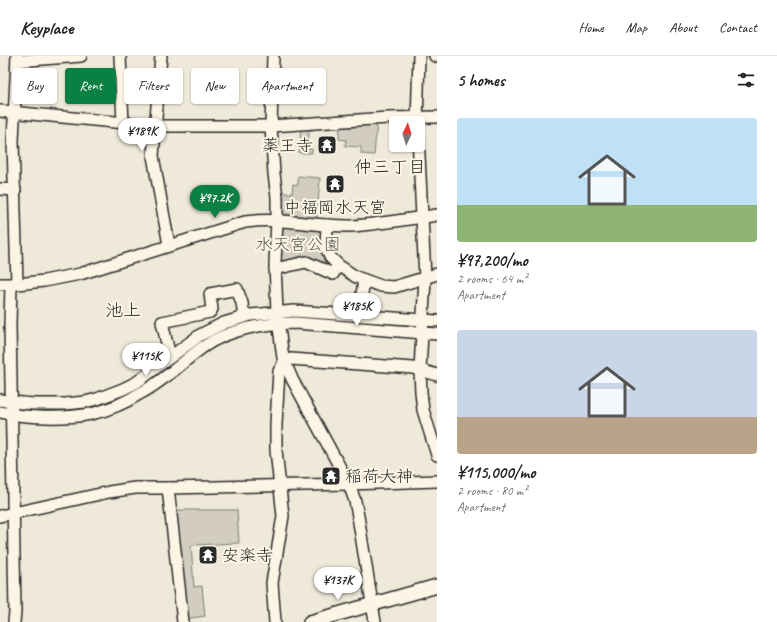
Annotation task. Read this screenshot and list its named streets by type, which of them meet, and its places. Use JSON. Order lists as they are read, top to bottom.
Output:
{
  "districts": ["仲三丁目", "池上"],
  "parks": ["水天宮公園"],
  "places": {
    "temple": [
      "薬王寺",
      "中福岡水天宮",
      "稲荷大神",
      "安楽寺"
    ]
  },
  "north": "top",
  "page": {
    "header": "Keyplace",
    "nav": [
      "Home",
      "Map",
      "About",
      "Contact"
    ],
    "heading": "5 homes",
    "chip": [
      "Buy",
      "Rent",
      "Filters",
      "New",
      "Apartment"
    ],
    "list": [
      {
        "name": "¥97,200/mo",
        "note": "2 rooms · 64 m² · Apartment"
      },
      {
        "name": "¥115,000/mo",
        "note": "2 rooms · 80 m² · Apartment"
      }
    ],
    "price": [
      "¥189K",
      "¥97.2K",
      "¥185K",
      "¥115K",
      "¥137K"
    ]
  }
}
